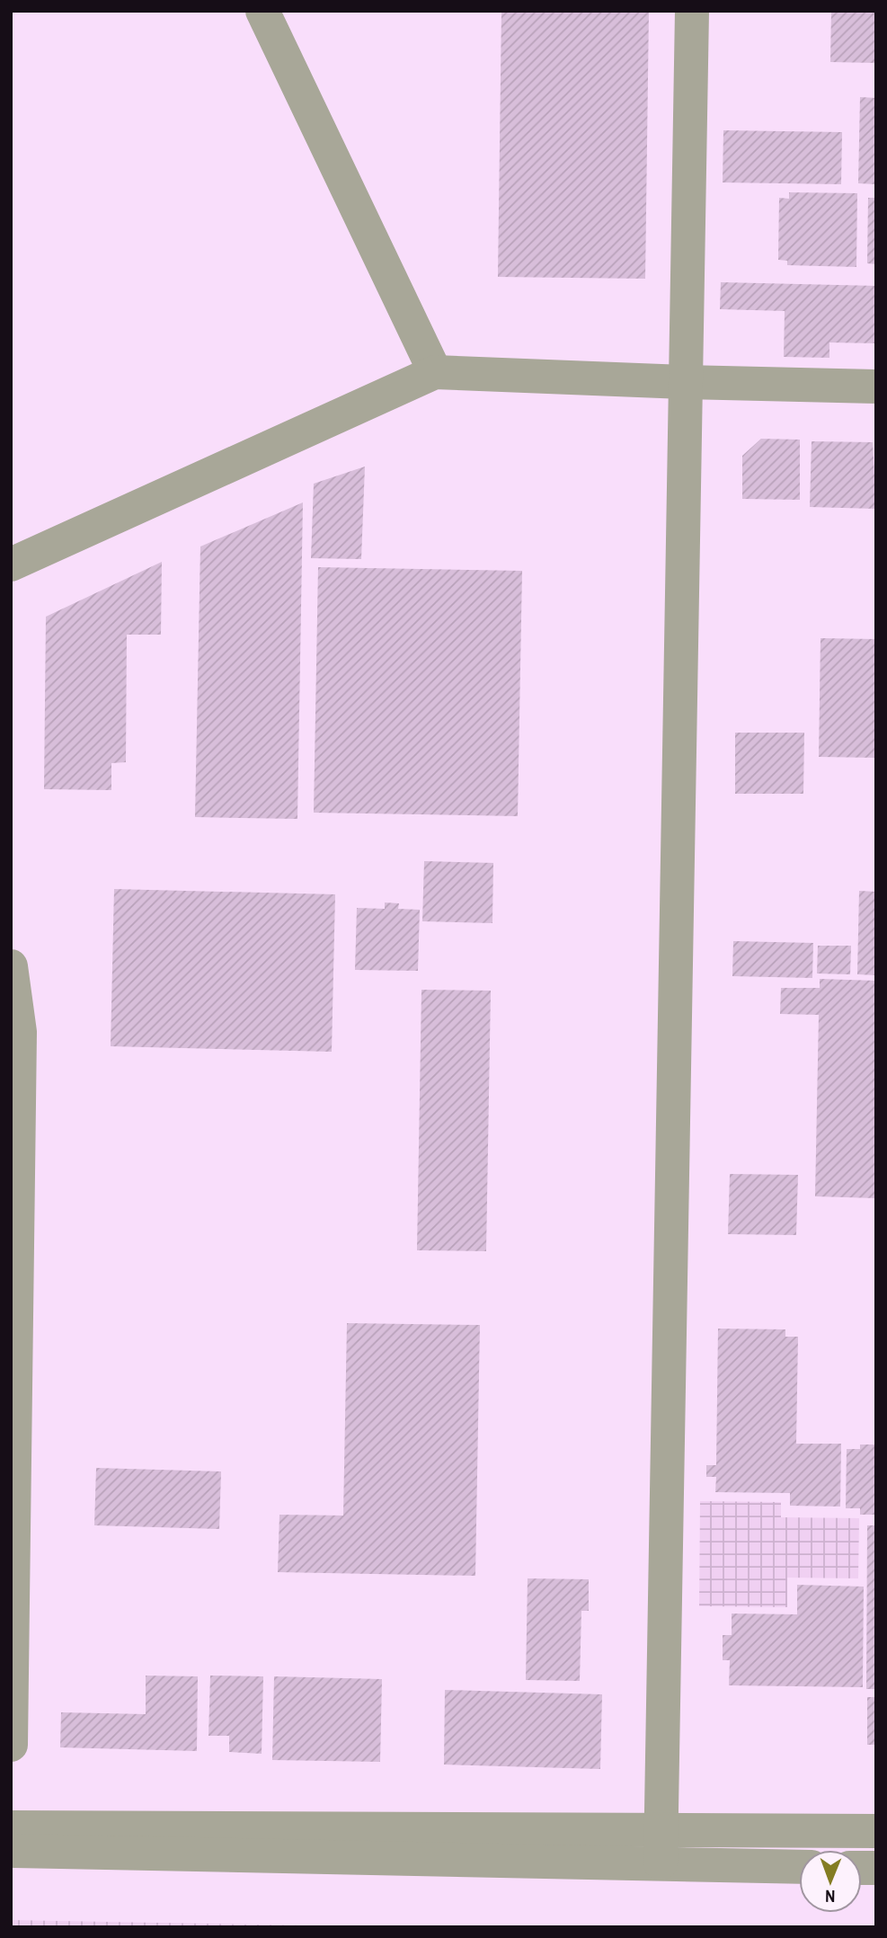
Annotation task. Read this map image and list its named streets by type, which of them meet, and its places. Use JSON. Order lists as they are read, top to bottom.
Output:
{
  "north": "bottom"
}
